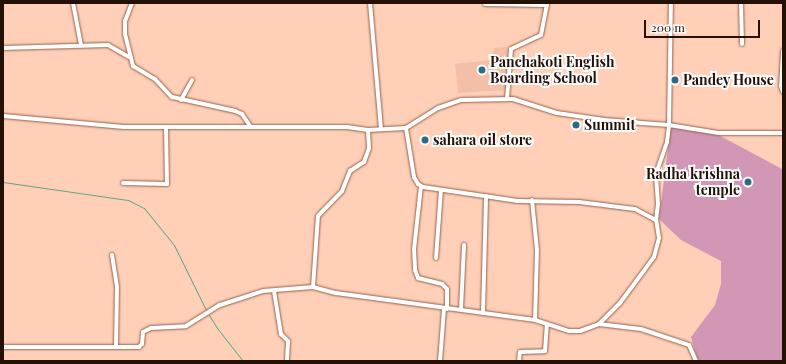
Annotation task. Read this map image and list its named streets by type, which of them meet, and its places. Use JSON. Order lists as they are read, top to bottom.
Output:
{
  "places": [
    "Panchakoti English Boarding School",
    "Pandey House",
    "Summit",
    "sahara oil store",
    "Radha krishna temple"
  ],
  "scale_bar": "200 m"
}
